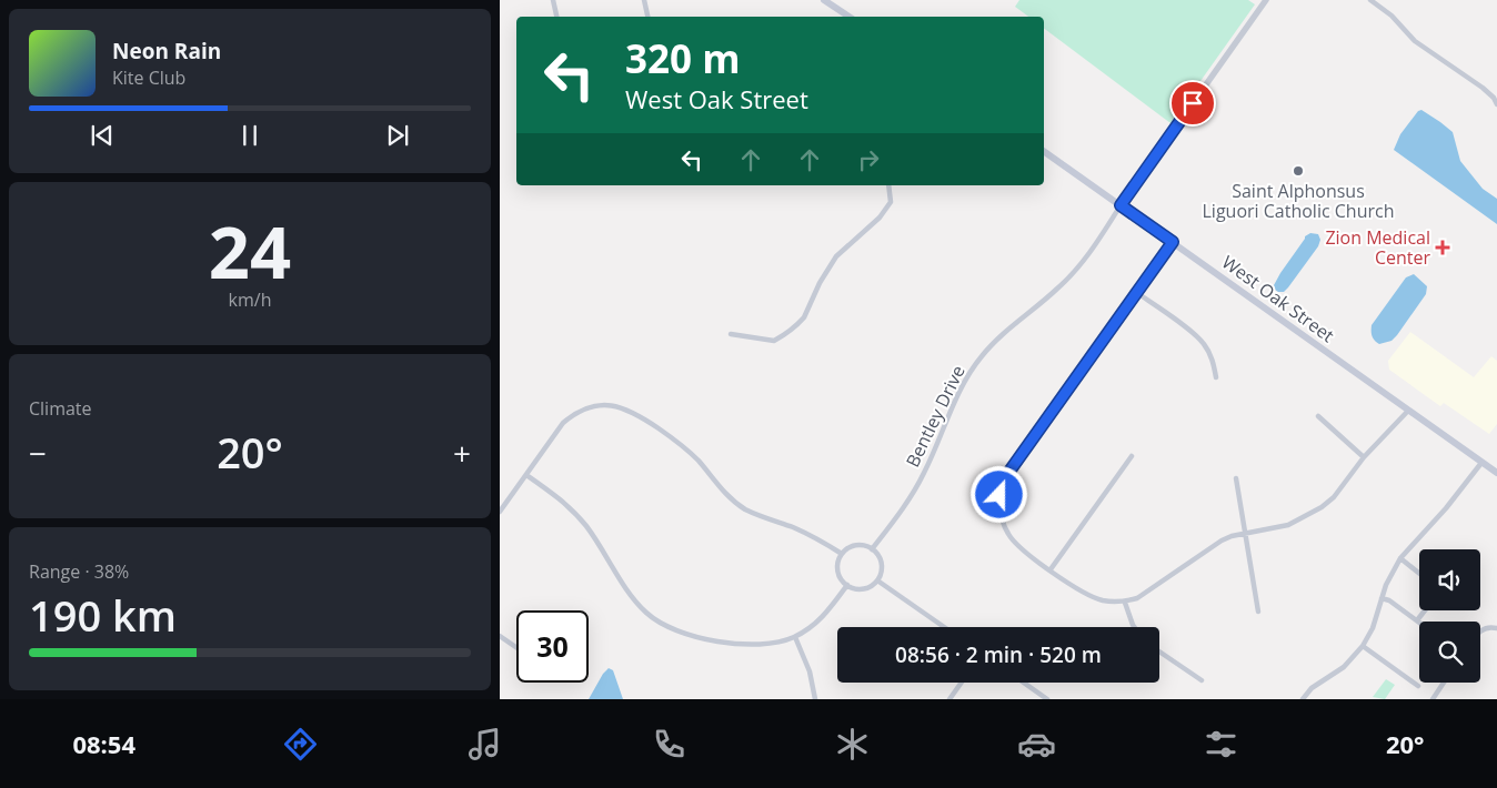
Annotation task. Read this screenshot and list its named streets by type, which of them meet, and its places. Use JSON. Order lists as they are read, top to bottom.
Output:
{
  "streets": {
    "main road": ["West Oak Street"],
    "street": ["Bentley Drive"]
  },
  "crossings": [
    ["West Oak Street", "Bentley Drive"]
  ],
  "places": {
    "other": ["Saint Alphonsus Liguori Catholic Church"],
    "health": ["Zion Medical Center"]
  },
  "page": {
    "turn": ["320 m", "West Oak Street"],
    "song": ["Neon Rain", "Kite Club"],
    "tile": [
      ["24", "km/h"],
      "Climate",
      ["Range · 38%", "190 km"]
    ],
    "heat": ["−", "20°", "+"],
    "limit": "30",
    "trip": "08:56 · 2 min · 520 m",
    "tabs": ["08:54", "20°"]
  }
}
